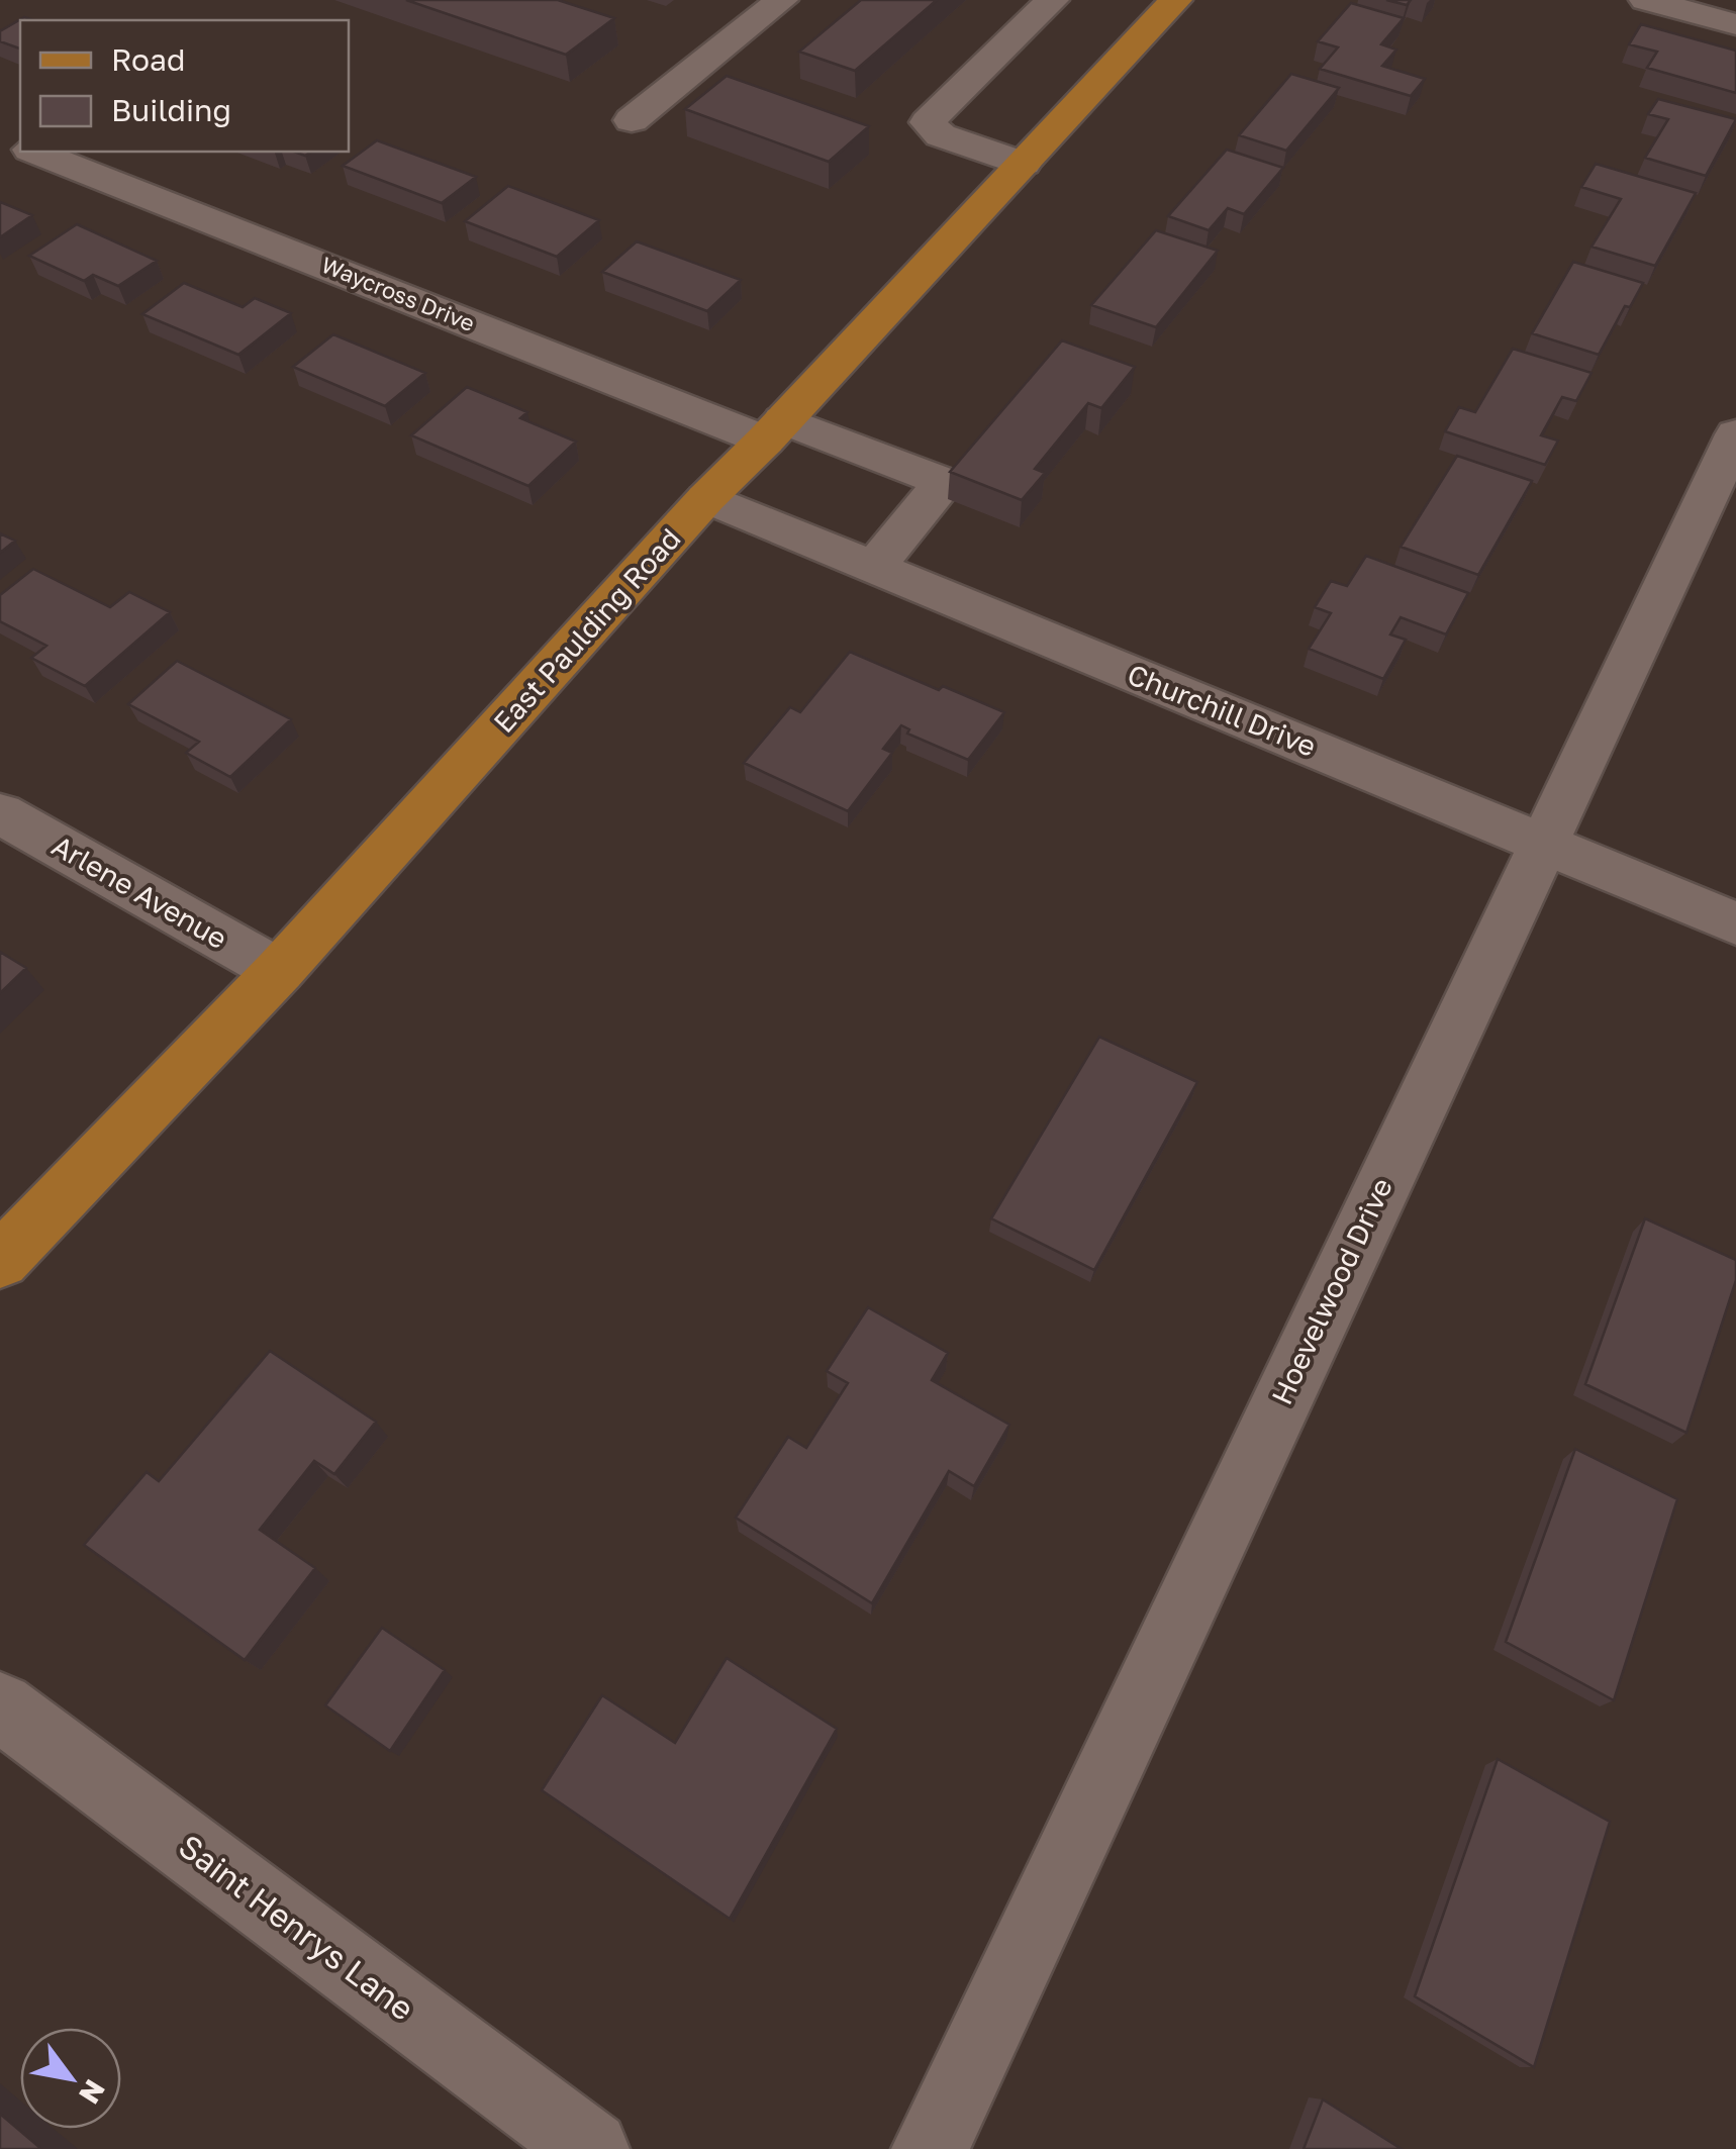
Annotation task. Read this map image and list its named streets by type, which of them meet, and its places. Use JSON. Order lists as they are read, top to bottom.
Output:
{
  "streets": {
    "main road": ["East Paulding Road"],
    "street": [
      "Waycross Drive",
      "Churchill Drive",
      "Arlene Avenue",
      "Hoevelwood Drive",
      "Saint Henrys Lane"
    ]
  },
  "crossings": [
    ["Waycross Drive", "East Paulding Road"],
    ["Waycross Drive", "Churchill Drive"],
    ["East Paulding Road", "Churchill Drive"],
    ["East Paulding Road", "Arlene Avenue"],
    ["Churchill Drive", "Hoevelwood Drive"]
  ],
  "legend": ["Road", "Building"],
  "north": "bottom right"
}
